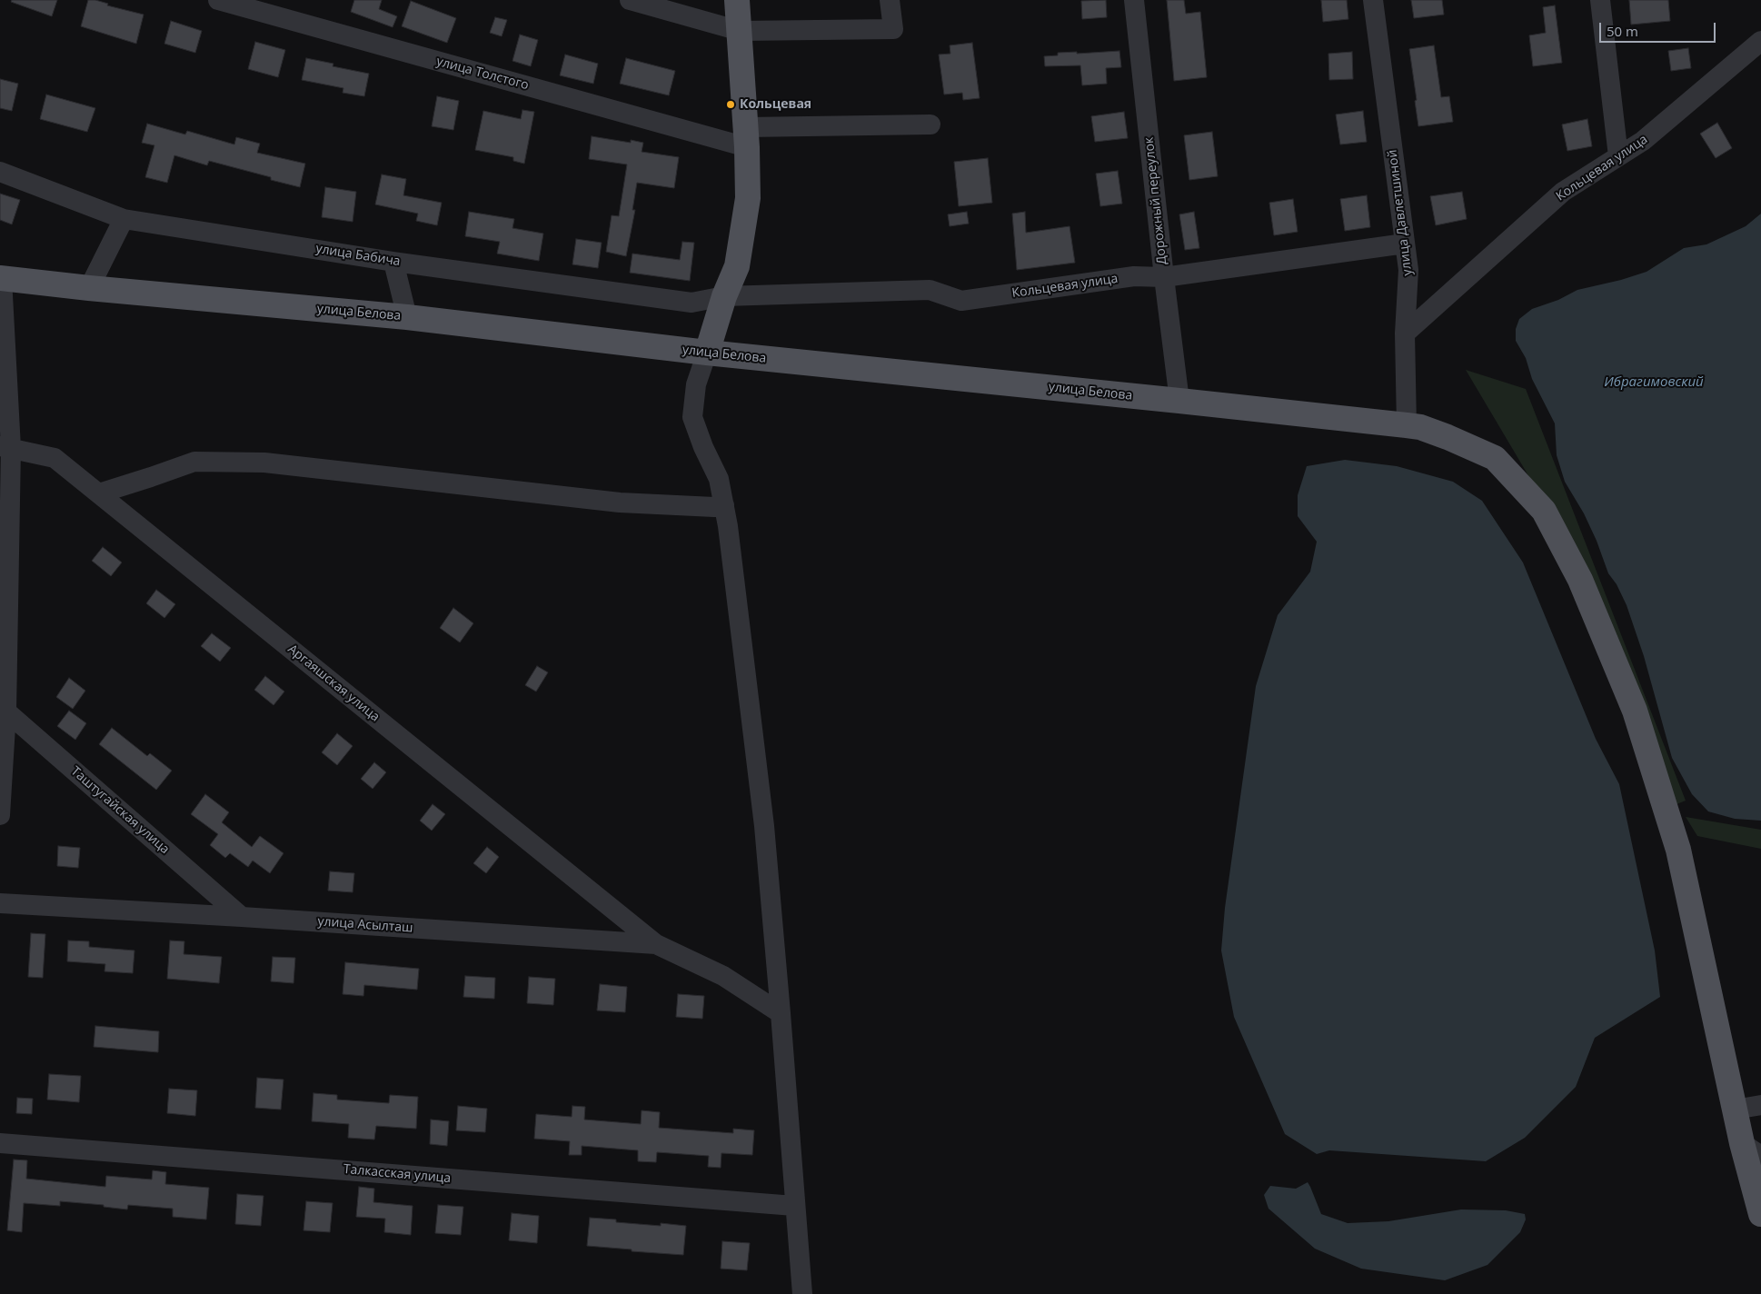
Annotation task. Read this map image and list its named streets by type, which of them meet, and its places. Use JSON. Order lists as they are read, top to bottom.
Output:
{
  "streets": {
    "main road": ["улица Белова"],
    "street": [
      "улица Толстого",
      "Кольцевая улица",
      "Дорожный переулок",
      "улица Давлетшиной",
      "улица Бабича",
      "Аргаяшская улица",
      "Таштугайская улица",
      "улица Асылташ",
      "Талкасская улица"
    ]
  },
  "crossings": [
    ["Кольцевая улица", "Дорожный переулок"],
    ["Кольцевая улица", "улица Давлетшиной"],
    ["Кольцевая улица", "улица Бабича"],
    ["Дорожный переулок", "улица Белова"],
    ["улица Давлетшиной", "улица Белова"],
    ["Аргаяшская улица", "улица Асылташ"],
    ["Таштугайская улица", "улица Асылташ"]
  ],
  "water": ["Ибрагимовский"],
  "places": ["Кольцевая"],
  "scale_bar": "50 m"
}
